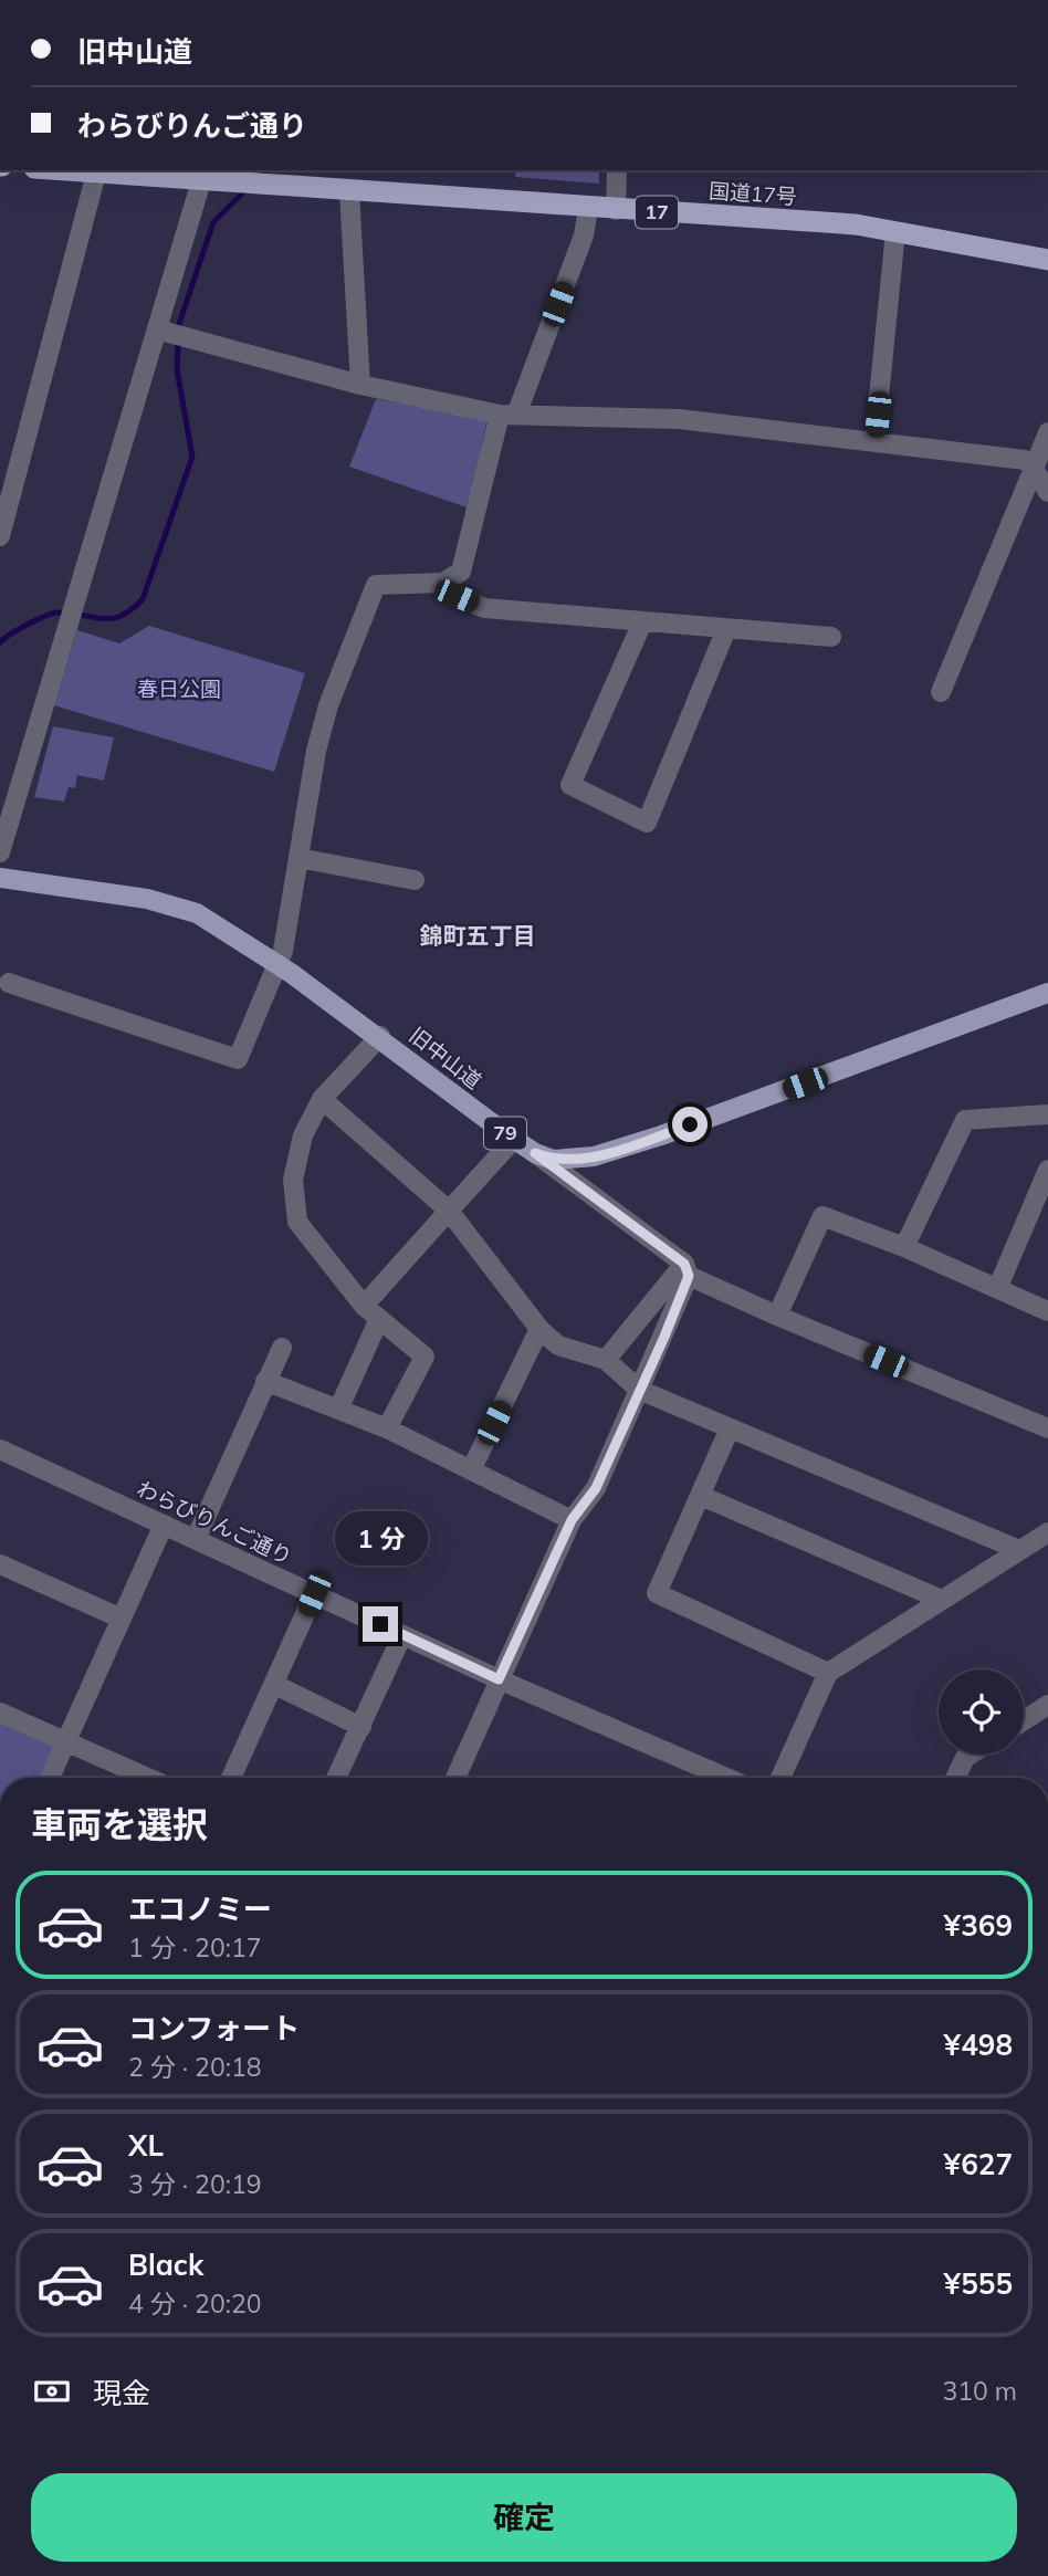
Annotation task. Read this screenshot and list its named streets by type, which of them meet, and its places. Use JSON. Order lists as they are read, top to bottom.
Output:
{
  "streets": {
    "highway": ["国道17号", "17"],
    "main road": ["旧中山道", "79"],
    "street": ["わらびりんご通り"]
  },
  "districts": ["錦町五丁目"],
  "parks": ["春日公園"],
  "page": {
    "banner": ["旧中山道", "わらびりんご通り"],
    "bubble": "1 分",
    "heading": "車両を選択",
    "list": [
      {
        "name": "エコノミー",
        "note": "1 分 · 20:17",
        "value": "¥369"
      },
      {
        "name": "コンフォート",
        "note": "2 分 · 20:18",
        "value": "¥498"
      },
      {
        "name": "XL",
        "note": "3 分 · 20:19",
        "value": "¥627"
      },
      {
        "name": "Black",
        "note": "4 分 · 20:20",
        "value": "¥555"
      }
    ],
    "pay": ["現金", "310 m"],
    "buttons": "確定"
  }
}
